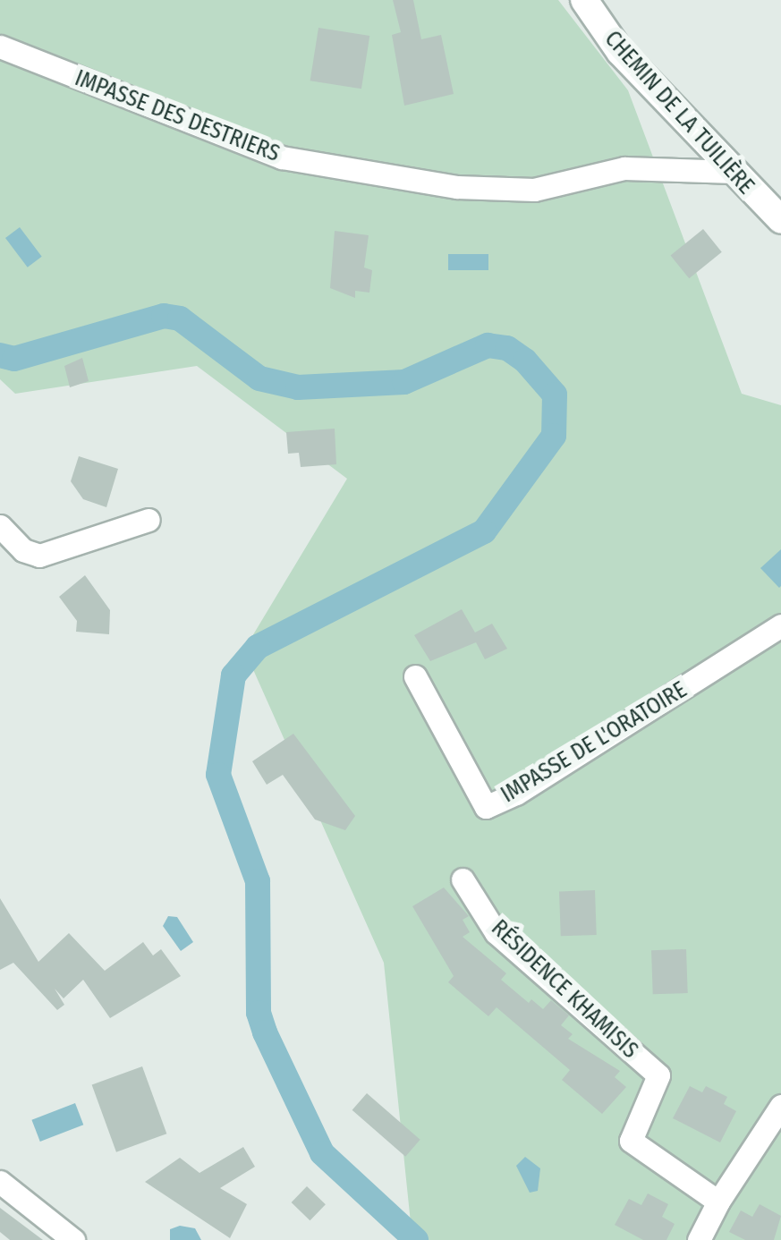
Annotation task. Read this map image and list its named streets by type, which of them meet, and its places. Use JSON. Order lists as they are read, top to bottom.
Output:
{
  "streets": {
    "street": [
      "CHEMIN DE LA TUILIÈRE",
      "IMPASSE DES DESTRIERS",
      "IMPASSE DE L'ORATOIRE",
      "RÉSIDENCE KHAMISIS"
    ]
  },
  "crossings": [
    ["CHEMIN DE LA TUILIÈRE", "IMPASSE DES DESTRIERS"]
  ]
}
